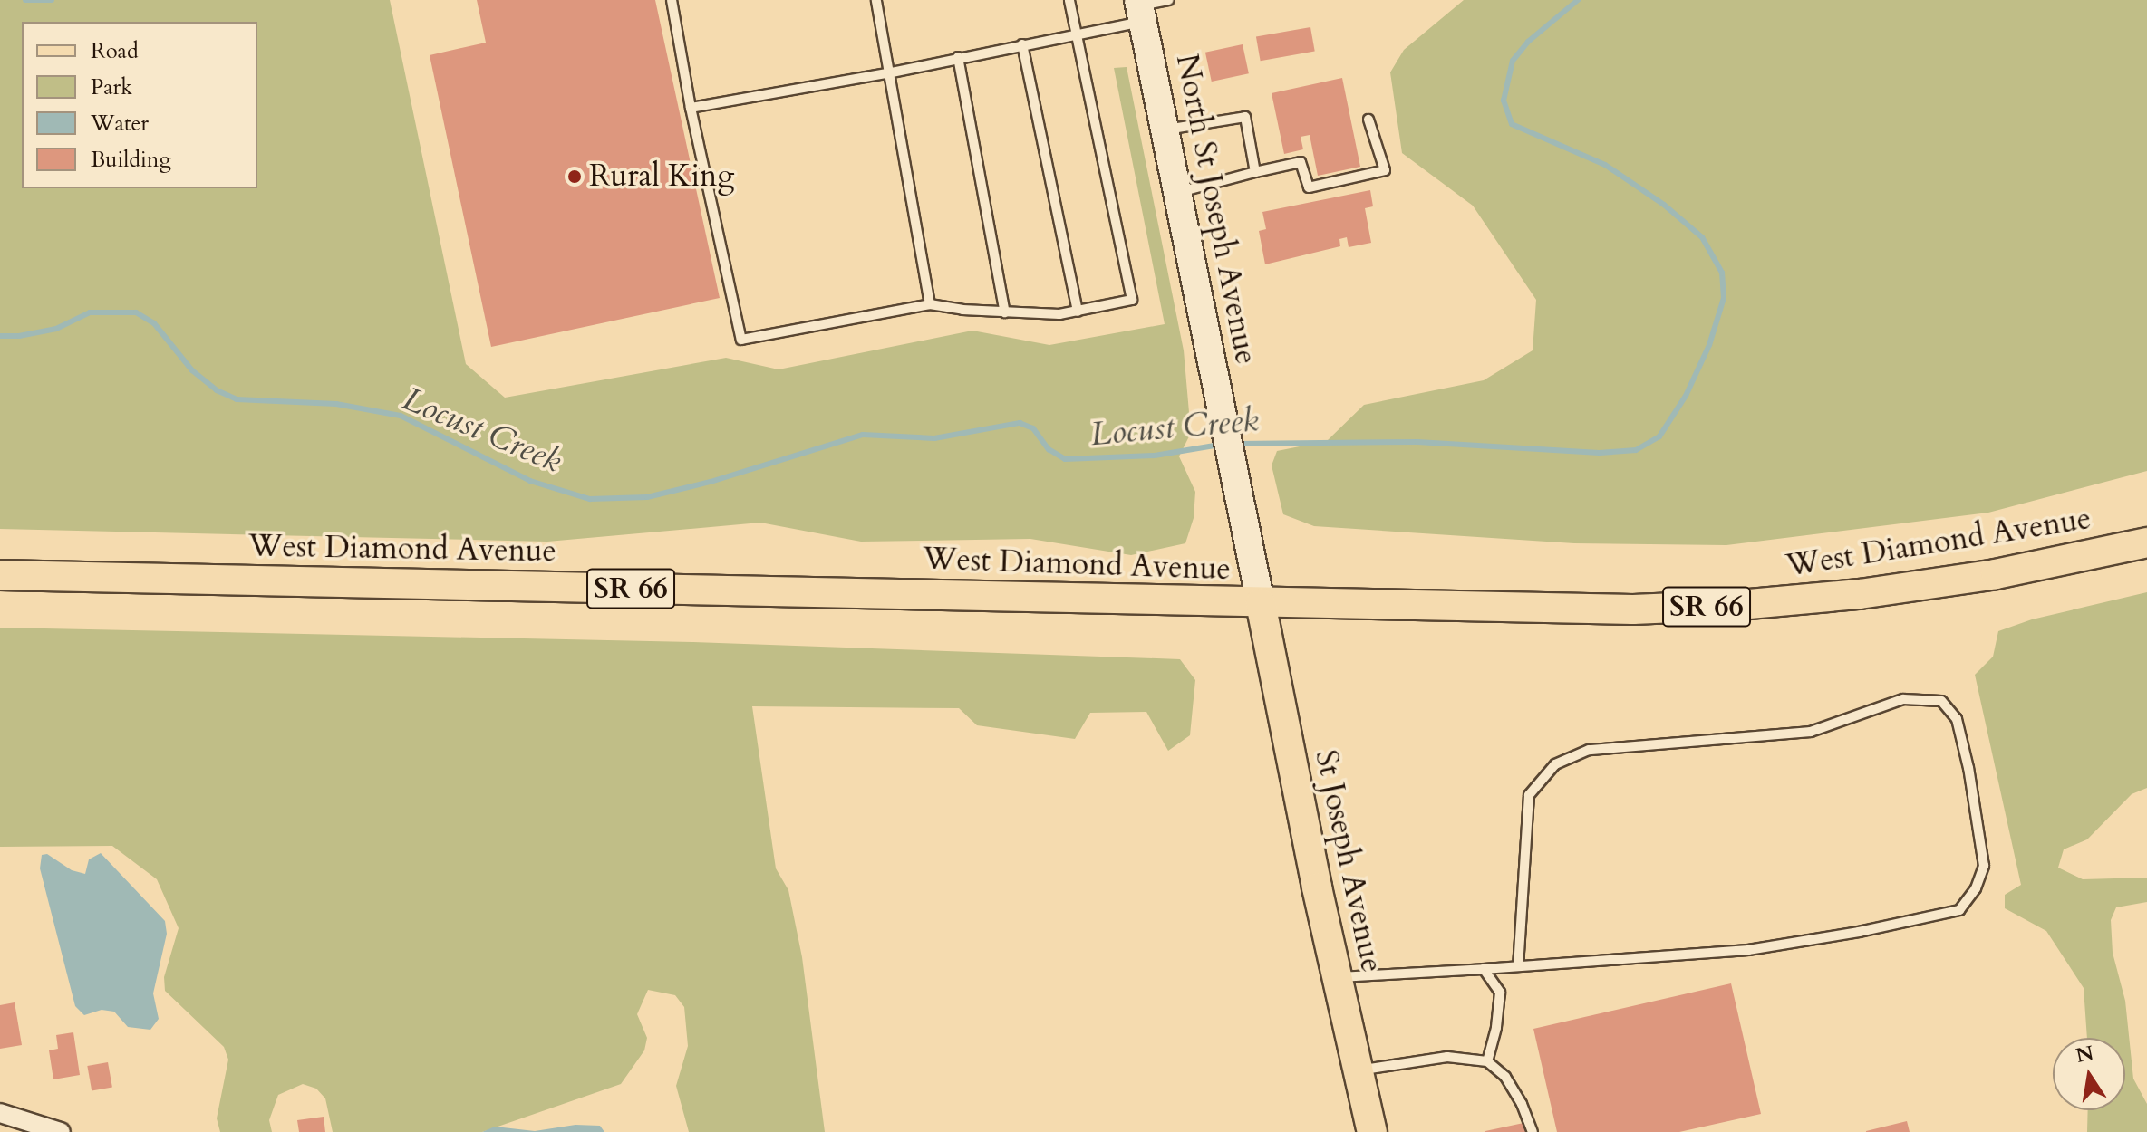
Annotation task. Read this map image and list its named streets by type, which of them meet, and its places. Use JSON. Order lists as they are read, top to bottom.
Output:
{
  "streets": {
    "main road": [
      "North St Joseph Avenue",
      "West Diamond Avenue",
      "SR 66",
      "St Joseph Avenue"
    ]
  },
  "crossings": [
    ["North St Joseph Avenue", "West Diamond Avenue"],
    ["North St Joseph Avenue", "St Joseph Avenue"],
    ["West Diamond Avenue", "St Joseph Avenue"]
  ],
  "water": ["Locust Creek"],
  "places": ["Rural King"],
  "legend": [
    "Road",
    "Park",
    "Water",
    "Building"
  ],
  "north": "top"
}
